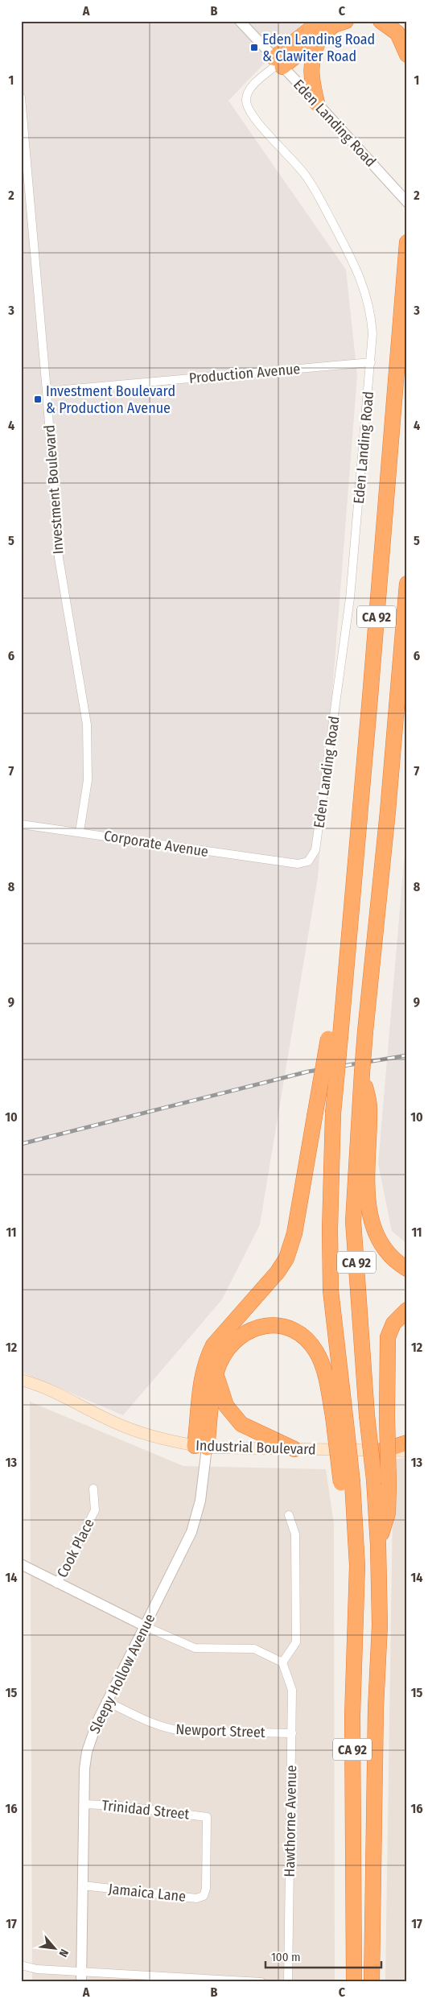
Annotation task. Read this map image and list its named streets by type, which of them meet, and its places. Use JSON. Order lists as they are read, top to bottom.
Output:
{
  "streets": {
    "highway": ["CA 92"],
    "main road": ["Industrial Boulevard"],
    "street": [
      "Eden Landing Road",
      "Production Avenue",
      "Investment Boulevard",
      "Corporate Avenue",
      "Cook Place",
      "Sleepy Hollow Avenue",
      "Newport Street",
      "Trinidad Street",
      "Hawthorne Avenue",
      "Jamaica Lane"
    ]
  },
  "crossings": [
    ["Eden Landing Road", "Production Avenue"],
    ["Eden Landing Road", "Corporate Avenue"],
    ["Production Avenue", "Investment Boulevard"],
    ["Investment Boulevard", "Corporate Avenue"],
    ["Industrial Boulevard", "Sleepy Hollow Avenue"],
    ["Sleepy Hollow Avenue", "Newport Street"],
    ["Sleepy Hollow Avenue", "Trinidad Street"],
    ["Sleepy Hollow Avenue", "Jamaica Lane"],
    ["Newport Street", "Hawthorne Avenue"],
    ["Trinidad Street", "Jamaica Lane"]
  ],
  "places": {
    "transit": ["Eden Landing Road & Clawiter Road", "Investment Boulevard & Production Avenue"]
  },
  "scale_bar": "100 m",
  "north": "bottom right",
  "grid": {
    "columns": ["A", "B", "C"],
    "rows": [
      "1",
      "2",
      "3",
      "4",
      "5",
      "6",
      "7",
      "8",
      "9",
      "10",
      "11",
      "12",
      "13",
      "14",
      "15",
      "16",
      "17"
    ]
  }
}
